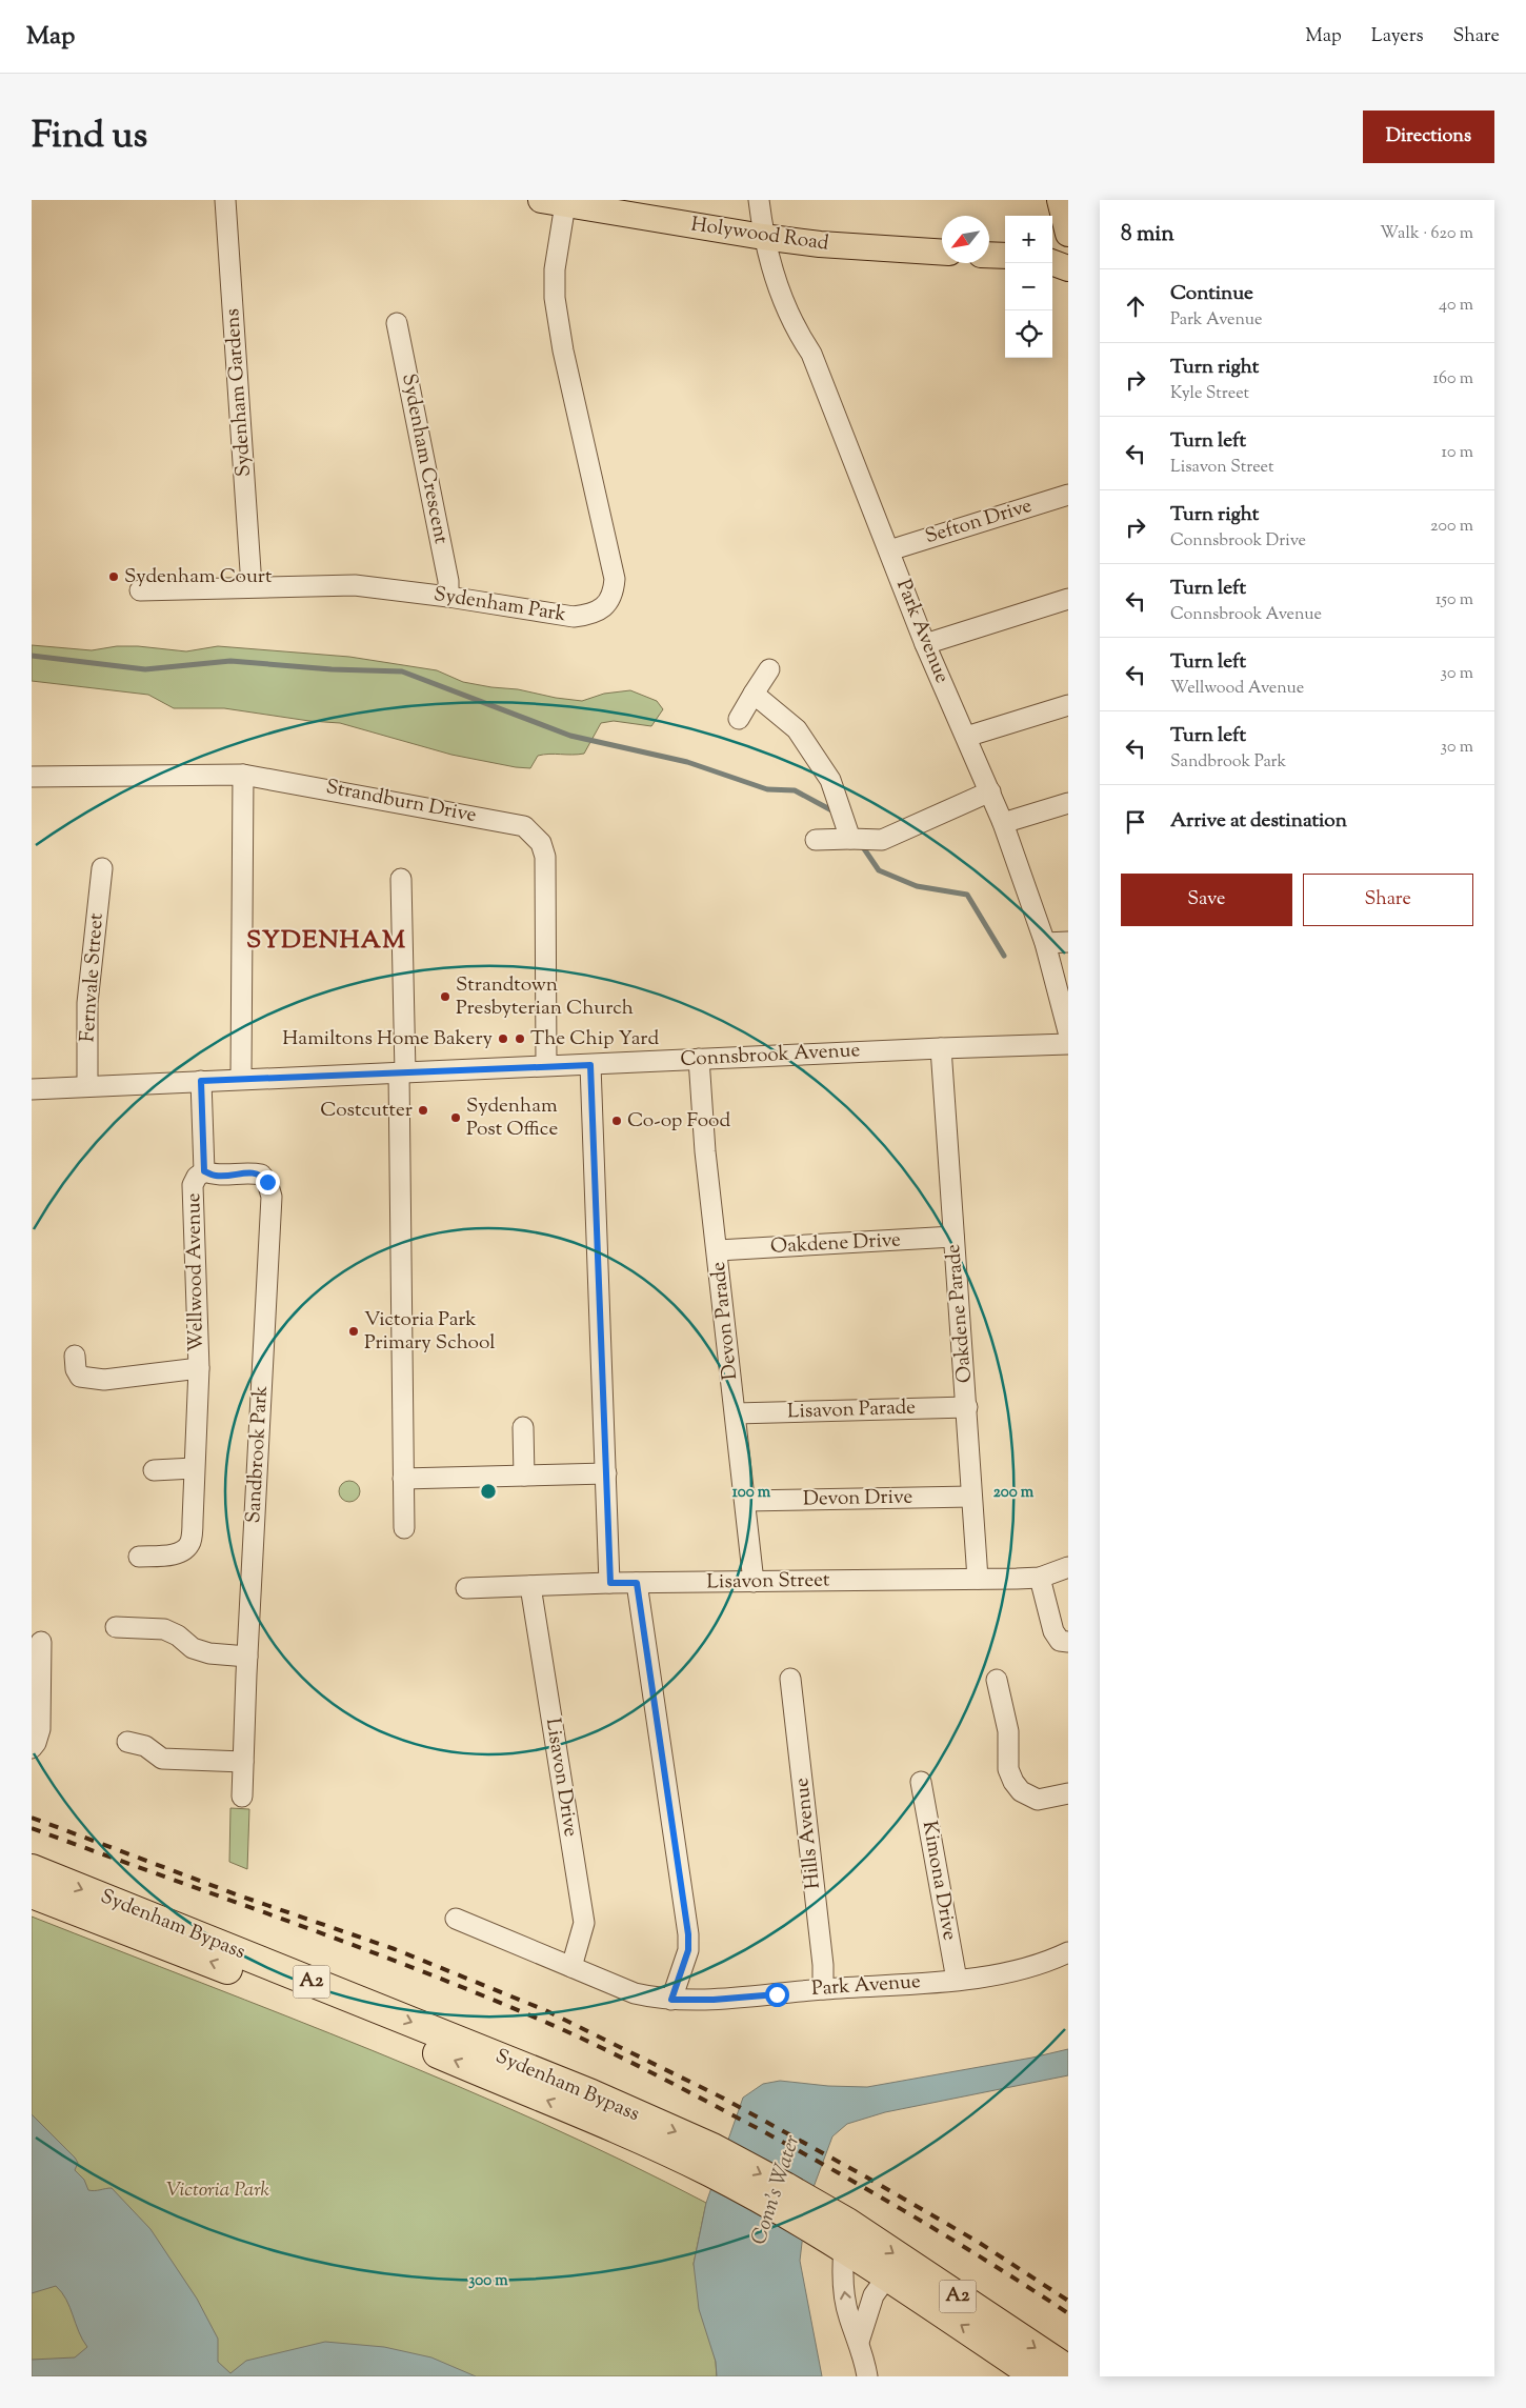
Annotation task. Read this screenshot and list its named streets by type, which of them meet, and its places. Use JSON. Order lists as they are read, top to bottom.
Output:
{
  "streets": {
    "highway": ["Sydenham Bypass", "A2"],
    "main road": ["Holywood Road"],
    "street": [
      "Sydenham Gardens",
      "Sydenham Crescent",
      "Sefton Drive",
      "Sydenham Park",
      "Park Avenue",
      "Strandburn Drive",
      "Fernvale Street",
      "Connsbrook Avenue",
      "Oakdene Drive",
      "Wellwood Avenue",
      "Oakdene Parade",
      "Devon Parade",
      "Lisavon Parade",
      "Sandbrook Park",
      "Devon Drive",
      "Lisavon Street",
      "Lisavon Drive",
      "Hills Avenue",
      "Kimona Drive"
    ]
  },
  "crossings": [
    ["Holywood Road", "Sydenham Park"],
    ["Holywood Road", "Park Avenue"],
    ["Sydenham Gardens", "Sydenham Park"],
    ["Sydenham Crescent", "Sydenham Park"],
    ["Sefton Drive", "Park Avenue"],
    ["Park Avenue", "Lisavon Drive"],
    ["Park Avenue", "Hills Avenue"],
    ["Park Avenue", "Kimona Drive"],
    ["Strandburn Drive", "Connsbrook Avenue"],
    ["Fernvale Street", "Connsbrook Avenue"],
    ["Connsbrook Avenue", "Wellwood Avenue"],
    ["Connsbrook Avenue", "Oakdene Parade"],
    ["Connsbrook Avenue", "Devon Parade"],
    ["Oakdene Drive", "Oakdene Parade"],
    ["Oakdene Drive", "Devon Parade"],
    ["Wellwood Avenue", "Sandbrook Park"],
    ["Oakdene Parade", "Lisavon Parade"],
    ["Oakdene Parade", "Devon Drive"],
    ["Oakdene Parade", "Lisavon Street"],
    ["Devon Parade", "Lisavon Parade"],
    ["Devon Parade", "Devon Drive"],
    ["Devon Parade", "Lisavon Street"],
    ["Lisavon Street", "Lisavon Drive"]
  ],
  "districts": ["SYDENHAM"],
  "water": ["Conn's Water"],
  "parks": ["Victoria Park"],
  "places": [
    "Sydenham Court",
    "Strandtown Presbyterian Church",
    "Hamiltons Home Bakery",
    "The Chip Yard",
    "Costcutter",
    "Sydenham Post Office",
    "Co-op Food",
    "Victoria Park Primary School"
  ],
  "north": "bottom left",
  "page": {
    "header": "Map",
    "nav": ["Map", "Layers", "Share"],
    "title": "Find us",
    "buttons": [
      "Directions",
      ["Save", "Share"]
    ],
    "heading": ["8 min", "Walk · 620 m"],
    "map_buttons": ["+", "−"],
    "list": [
      ["Continue", "Park Avenue", "40 m"],
      ["Turn right", "Kyle Street", "160 m"],
      ["Turn left", "Lisavon Street", "10 m"],
      ["Turn right", "Connsbrook Drive", "200 m"],
      ["Turn left", "Connsbrook Avenue", "150 m"],
      ["Turn left", "Wellwood Avenue", "30 m"],
      ["Turn left", "Sandbrook Park", "30 m"],
      "Arrive at destination"
    ]
  },
  "rings": ["100 m", "200 m", "300 m"]
}
